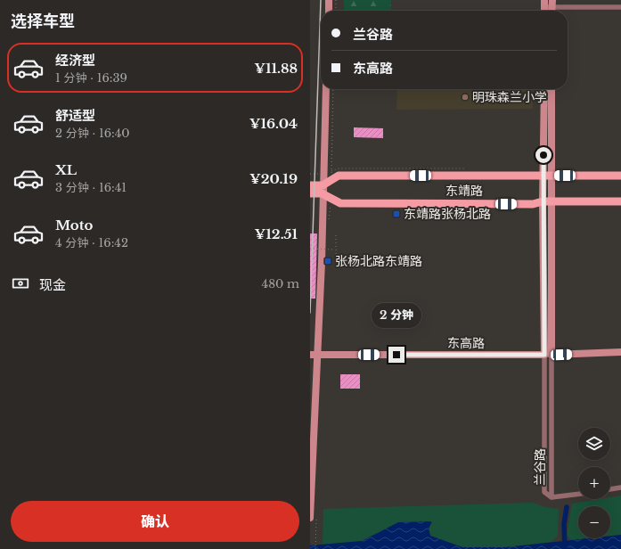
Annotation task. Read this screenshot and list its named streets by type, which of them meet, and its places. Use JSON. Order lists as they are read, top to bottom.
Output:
{
  "streets": {
    "main road": ["东靖路"],
    "street": ["东高路", "兰谷路"]
  },
  "crossings": [
    ["东靖路", "兰谷路"],
    ["东高路", "兰谷路"]
  ],
  "places": {
    "other": ["明珠森兰小学"],
    "transit": ["东靖路张杨北路", "张杨北路东靖路"]
  },
  "page": {
    "heading": "选择车型",
    "banner": ["兰谷路", "东高路"],
    "list": [
      {
        "name": "经济型",
        "note": "1 分钟 · 16:39",
        "value": "¥11.88"
      },
      {
        "name": "舒适型",
        "note": "2 分钟 · 16:40",
        "value": "¥16.04"
      },
      {
        "name": "XL",
        "note": "3 分钟 · 16:41",
        "value": "¥20.19"
      },
      {
        "name": "Moto",
        "note": "4 分钟 · 16:42",
        "value": "¥12.51"
      }
    ],
    "pay": ["现金", "480 m"],
    "bubble": "2 分钟",
    "map_buttons": ["+", "−"],
    "buttons": "确认"
  }
}
